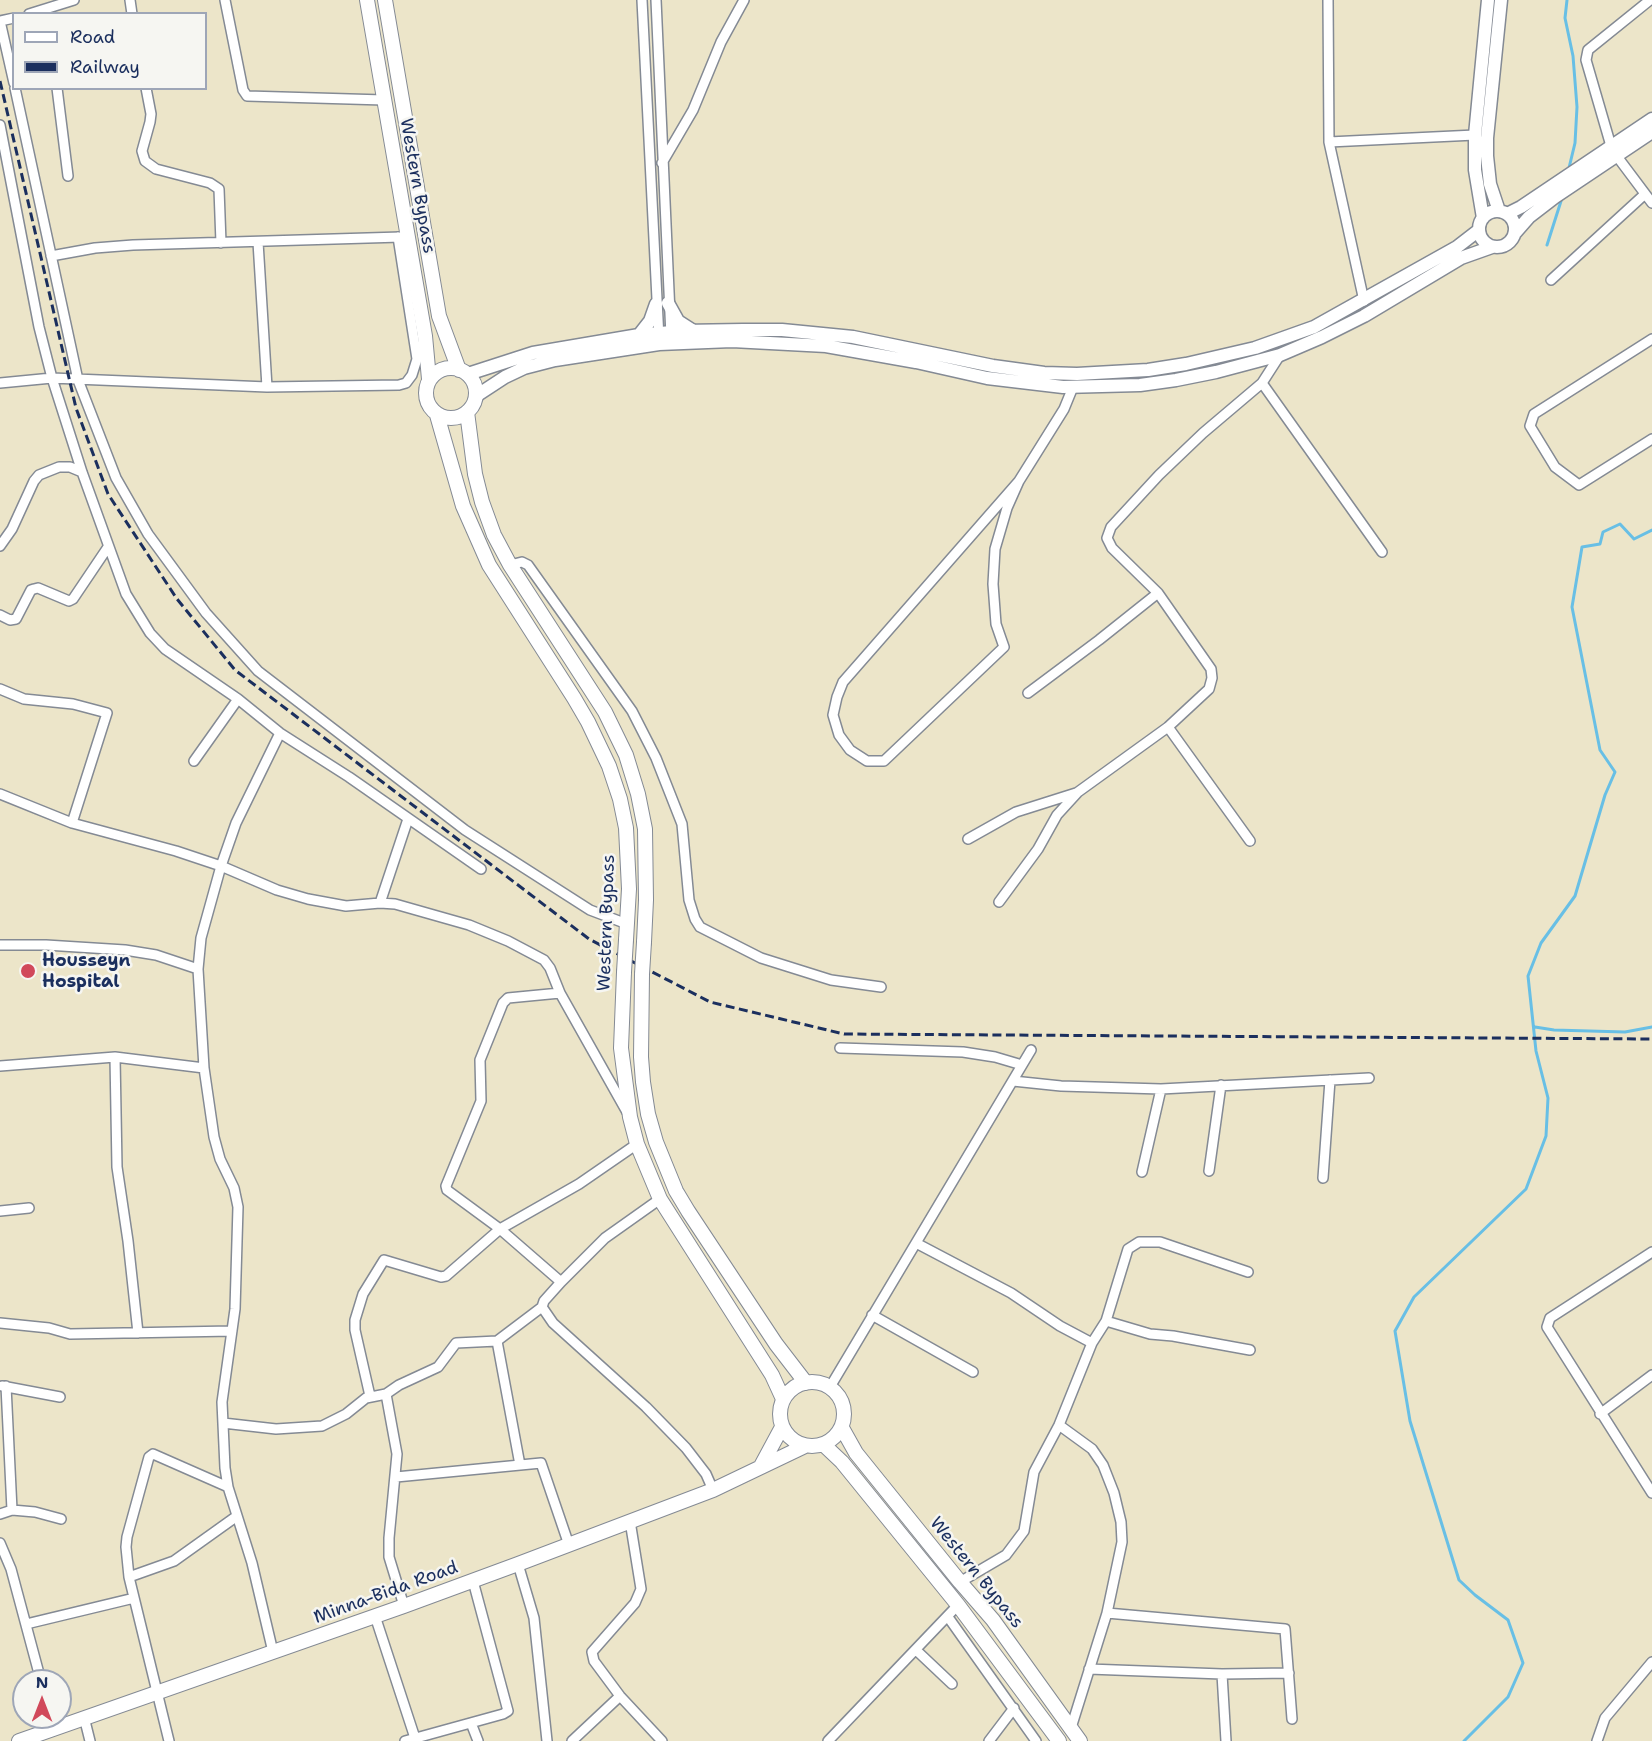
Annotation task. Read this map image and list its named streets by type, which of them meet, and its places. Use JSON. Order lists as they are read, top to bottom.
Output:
{
  "streets": {
    "main road": ["Western Bypass", "Minna-Bida Road"]
  },
  "crossings": [
    ["Western Bypass", "Minna-Bida Road"]
  ],
  "places": ["Housseyn Hospital"],
  "legend": ["Road", "Railway"],
  "north": "top"
}
